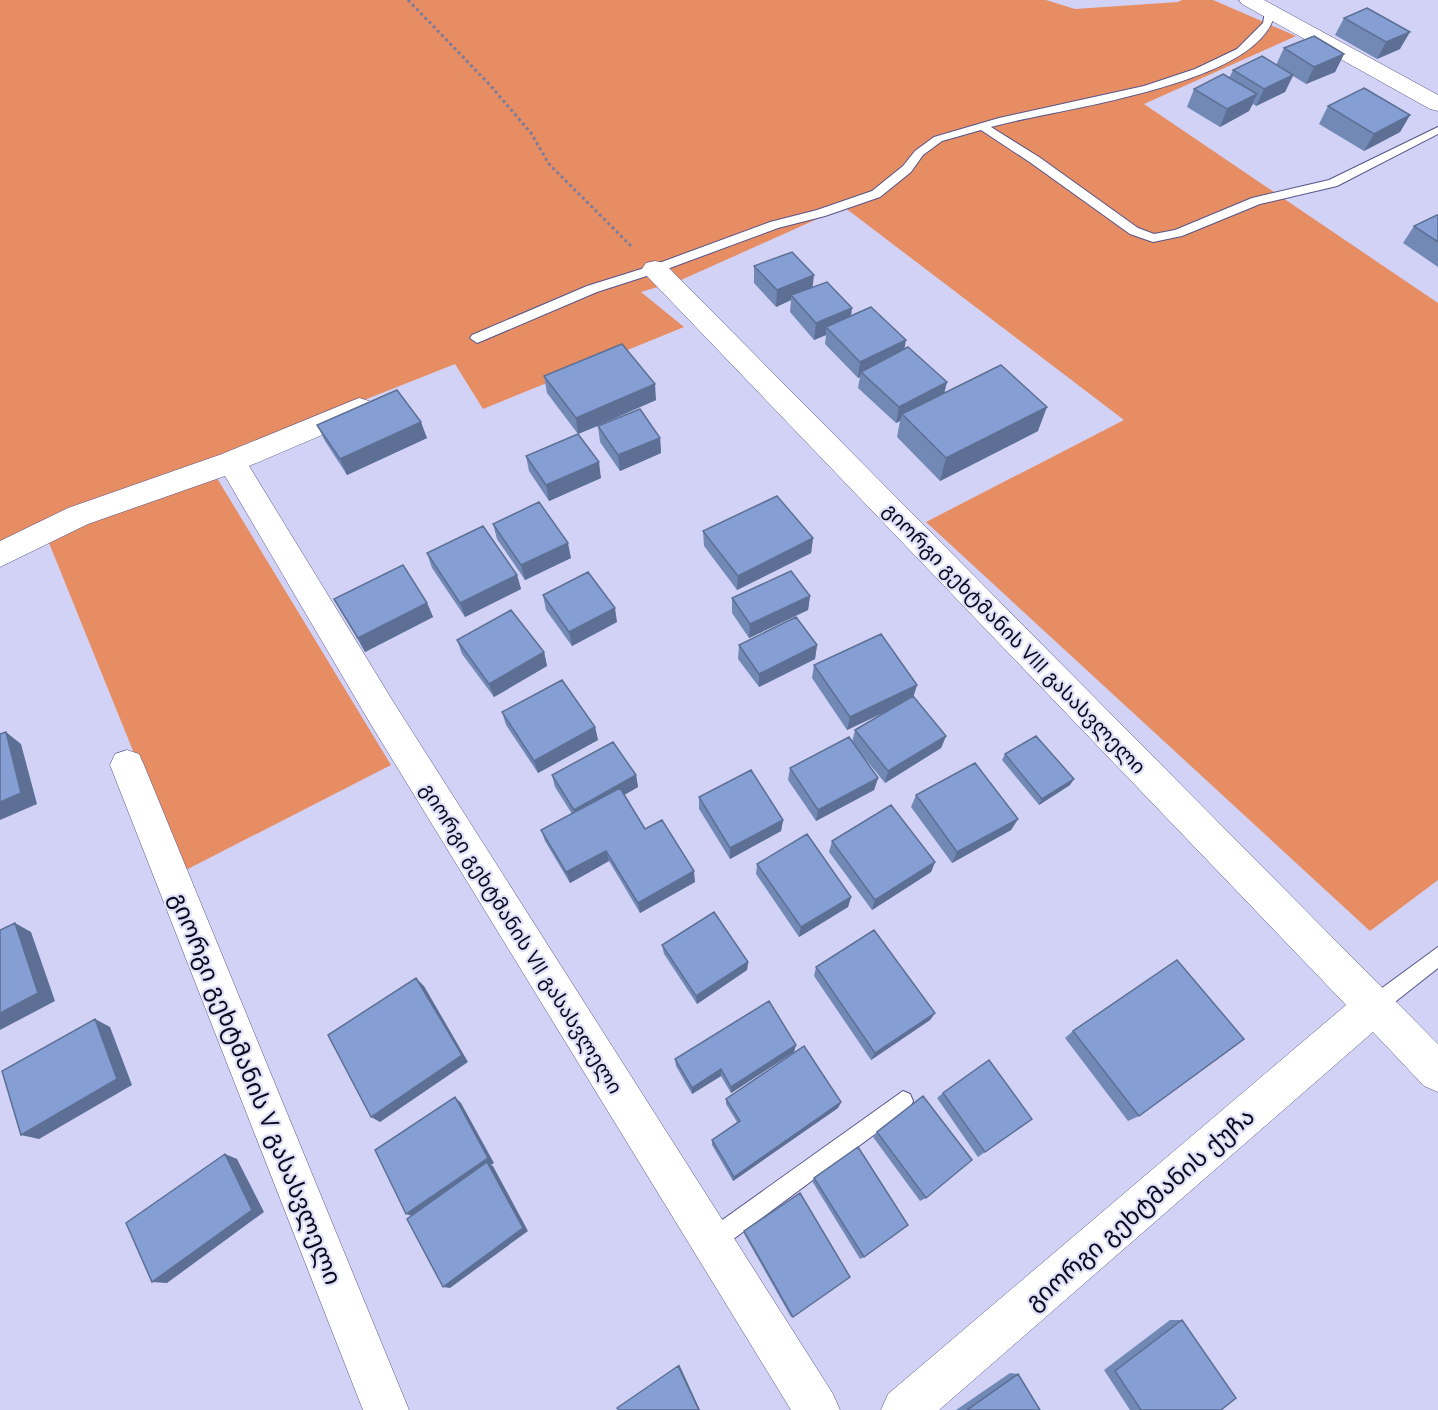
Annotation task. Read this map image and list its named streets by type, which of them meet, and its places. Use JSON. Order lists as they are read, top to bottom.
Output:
{
  "streets": {
    "street": [
      "გიორგი გეხტმანის VIII გასასვლელი",
      "გიორგი გეხტმანის VII გასასვლელი",
      "გიორგი გეხტმანის V გასასვლელი",
      "გიორგი გეხტმანის ქუჩა"
    ]
  },
  "crossings": [
    ["გიორგი გეხტმანის VIII გასასვლელი", "გიორგი გეხტმანის ქუჩა"]
  ]
}
